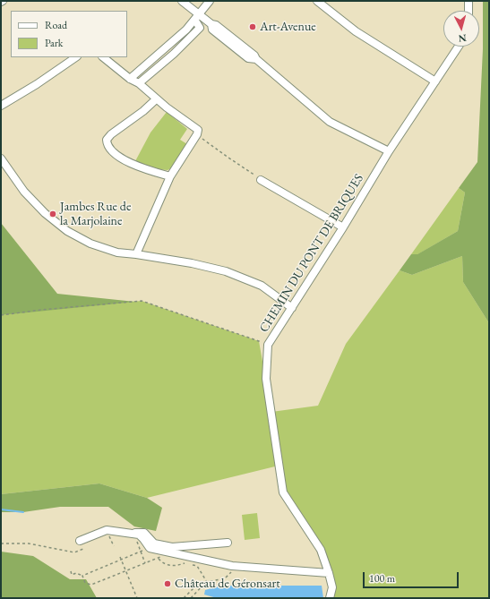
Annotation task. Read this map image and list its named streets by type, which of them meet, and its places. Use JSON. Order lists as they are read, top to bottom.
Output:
{
  "streets": {
    "street": ["CHEMIN DU PONT DE BRIQUES"]
  },
  "places": ["Art-Avenue", "Jambes Rue de la Marjolaine", "Château de Géronsart"],
  "legend": ["Road", "Park"],
  "scale_bar": "100 m",
  "north": "bottom"
}
